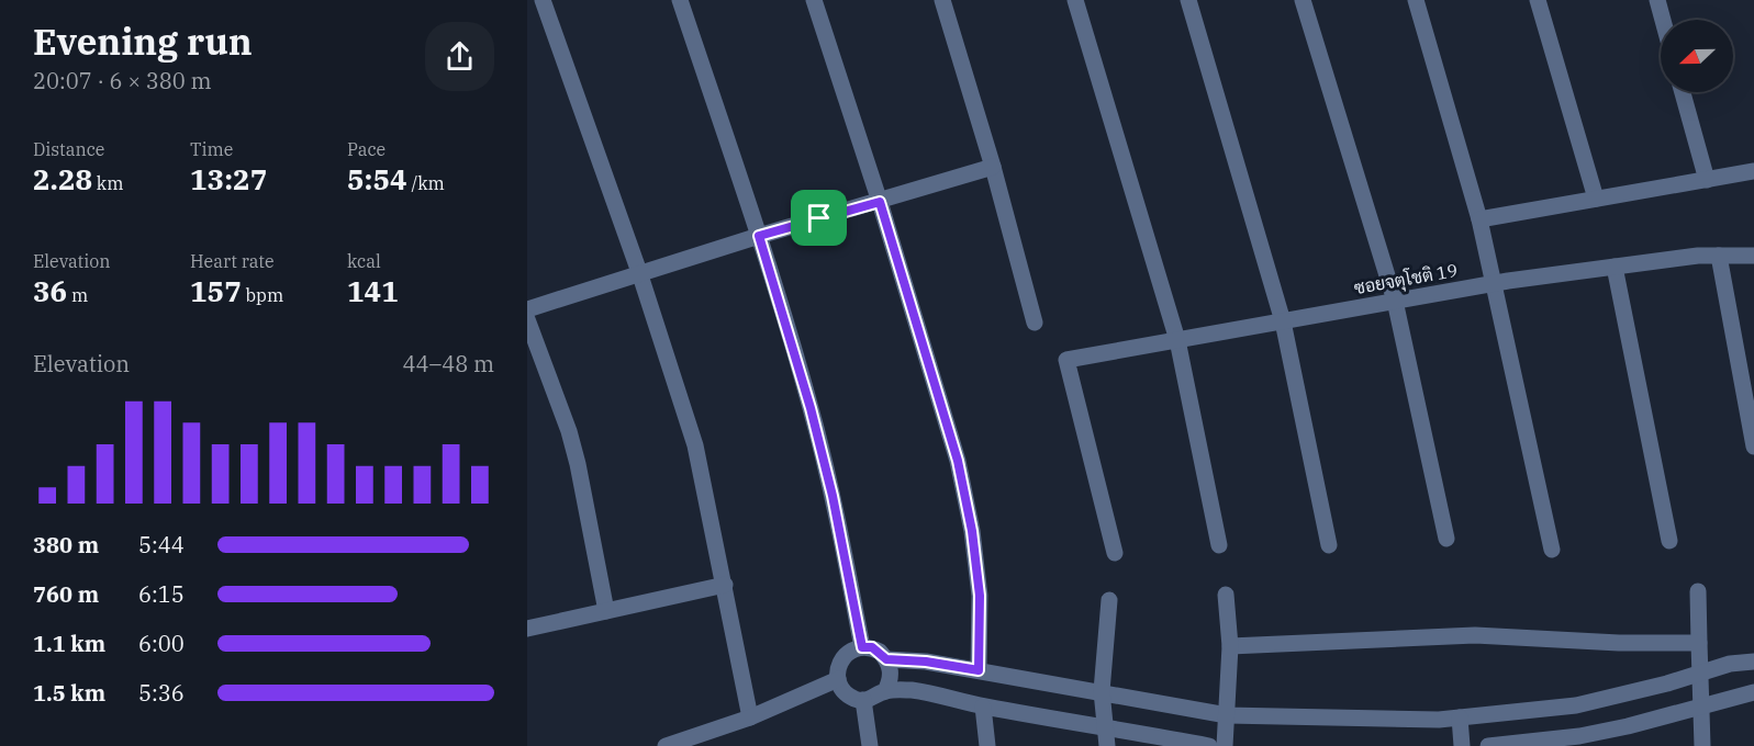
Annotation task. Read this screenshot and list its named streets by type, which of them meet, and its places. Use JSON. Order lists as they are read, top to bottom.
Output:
{
  "streets": {
    "street": ["ซอยจตุโชติ 19"]
  },
  "north": "left",
  "page": {
    "heading": ["Evening run", "20:07 · 6 × 380 m"],
    "stats": [
      ["Distance", "2.28 km"],
      ["Time", "13:27"],
      ["Pace", "5:54 /km"],
      ["Elevation", "36 m"],
      ["Heart rate", "157 bpm"],
      ["kcal", "141"]
    ],
    "chart": ["Elevation", "44–48 m"],
    "list": [
      {
        "name": "380 m",
        "note": "5:44"
      },
      {
        "name": "760 m",
        "note": "6:15"
      },
      {
        "name": "1.1 km",
        "note": "6:00"
      },
      {
        "name": "1.5 km",
        "note": "5:36"
      }
    ]
  }
}
